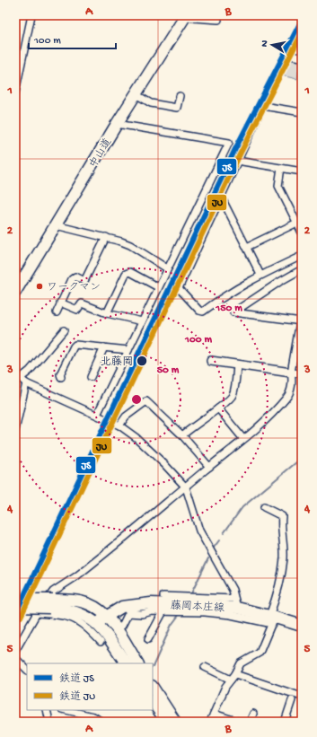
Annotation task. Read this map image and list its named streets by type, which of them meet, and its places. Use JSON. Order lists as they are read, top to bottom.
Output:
{
  "streets": {
    "main road": ["中山道", "藤岡本庄線"]
  },
  "places": ["ワークマン", "北藤岡"],
  "lines": ["rail line JS", "rail line JU"],
  "legend": ["鉄道 JS", "鉄道 JU"],
  "scale_bar": "100 m",
  "north": "left",
  "grid": {
    "columns": ["A", "B"],
    "rows": [
      "1",
      "2",
      "3",
      "4",
      "5"
    ]
  },
  "rings": ["150 m", "100 m", "50 m"]
}
